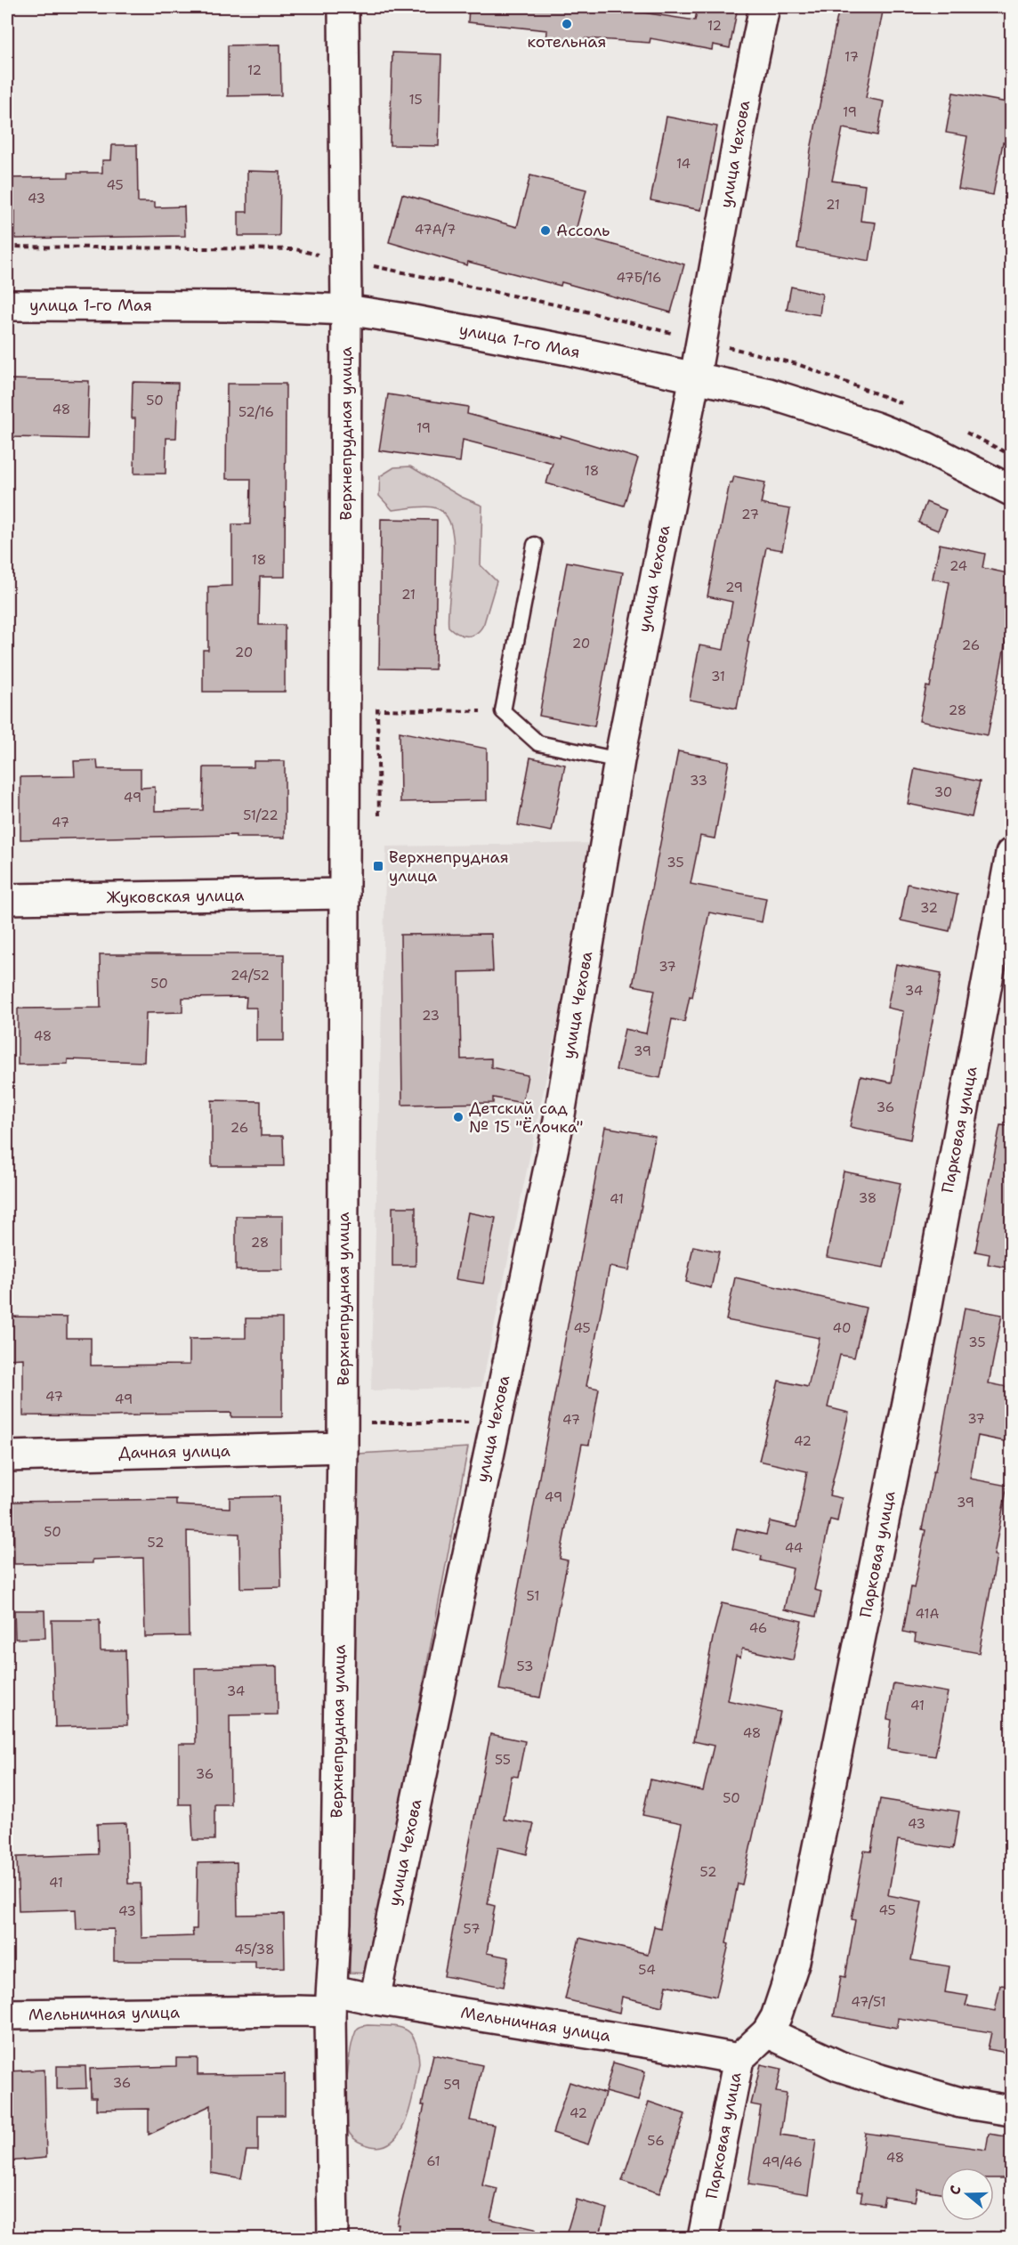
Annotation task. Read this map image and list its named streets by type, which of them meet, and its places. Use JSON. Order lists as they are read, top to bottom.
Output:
{
  "streets": {
    "street": [
      "улица Чехова",
      "улица 1-го Мая",
      "Верхнепрудная улица",
      "Жуковская улица",
      "Парковая улица",
      "Дачная улица",
      "Мельничная улица"
    ]
  },
  "crossings": [
    ["улица Чехова", "улица 1-го Мая"],
    ["улица Чехова", "Мельничная улица"],
    ["улица 1-го Мая", "Верхнепрудная улица"],
    ["Верхнепрудная улица", "Жуковская улица"],
    ["Верхнепрудная улица", "Дачная улица"],
    ["Верхнепрудная улица", "Мельничная улица"],
    ["Парковая улица", "Мельничная улица"]
  ],
  "places": {
    "other": ["котельная", "Ассоль", "Детский сад № 15 \"Ёлочка\""],
    "transit": ["Верхнепрудная улица"]
  },
  "house_numbers": [
    "12",
    "17",
    "12",
    "15",
    "19",
    "14",
    "45",
    "43",
    "21",
    "47А/7",
    "47Б/16",
    "50",
    "48",
    "52/16",
    "19",
    "18",
    "27",
    "18",
    "24",
    "29",
    "21",
    "20",
    "26",
    "20",
    "31",
    "28",
    "33",
    "30",
    "49",
    "51/22",
    "47",
    "35",
    "32",
    "37",
    "24/52",
    "50",
    "34",
    "23",
    "48",
    "39",
    "36",
    "26",
    "38",
    "41",
    "28",
    "45",
    "40",
    "35",
    "47",
    "49",
    "37",
    "47",
    "42",
    "49",
    "39",
    "50",
    "52",
    "44",
    "51",
    "41А",
    "46",
    "53",
    "34",
    "41",
    "48",
    "55",
    "36",
    "50",
    "43",
    "52",
    "41",
    "45",
    "43",
    "57",
    "45/38",
    "54",
    "47/51",
    "36",
    "59",
    "42",
    "56",
    "48",
    "61",
    "49/46"
  ],
  "north": "left"
}
